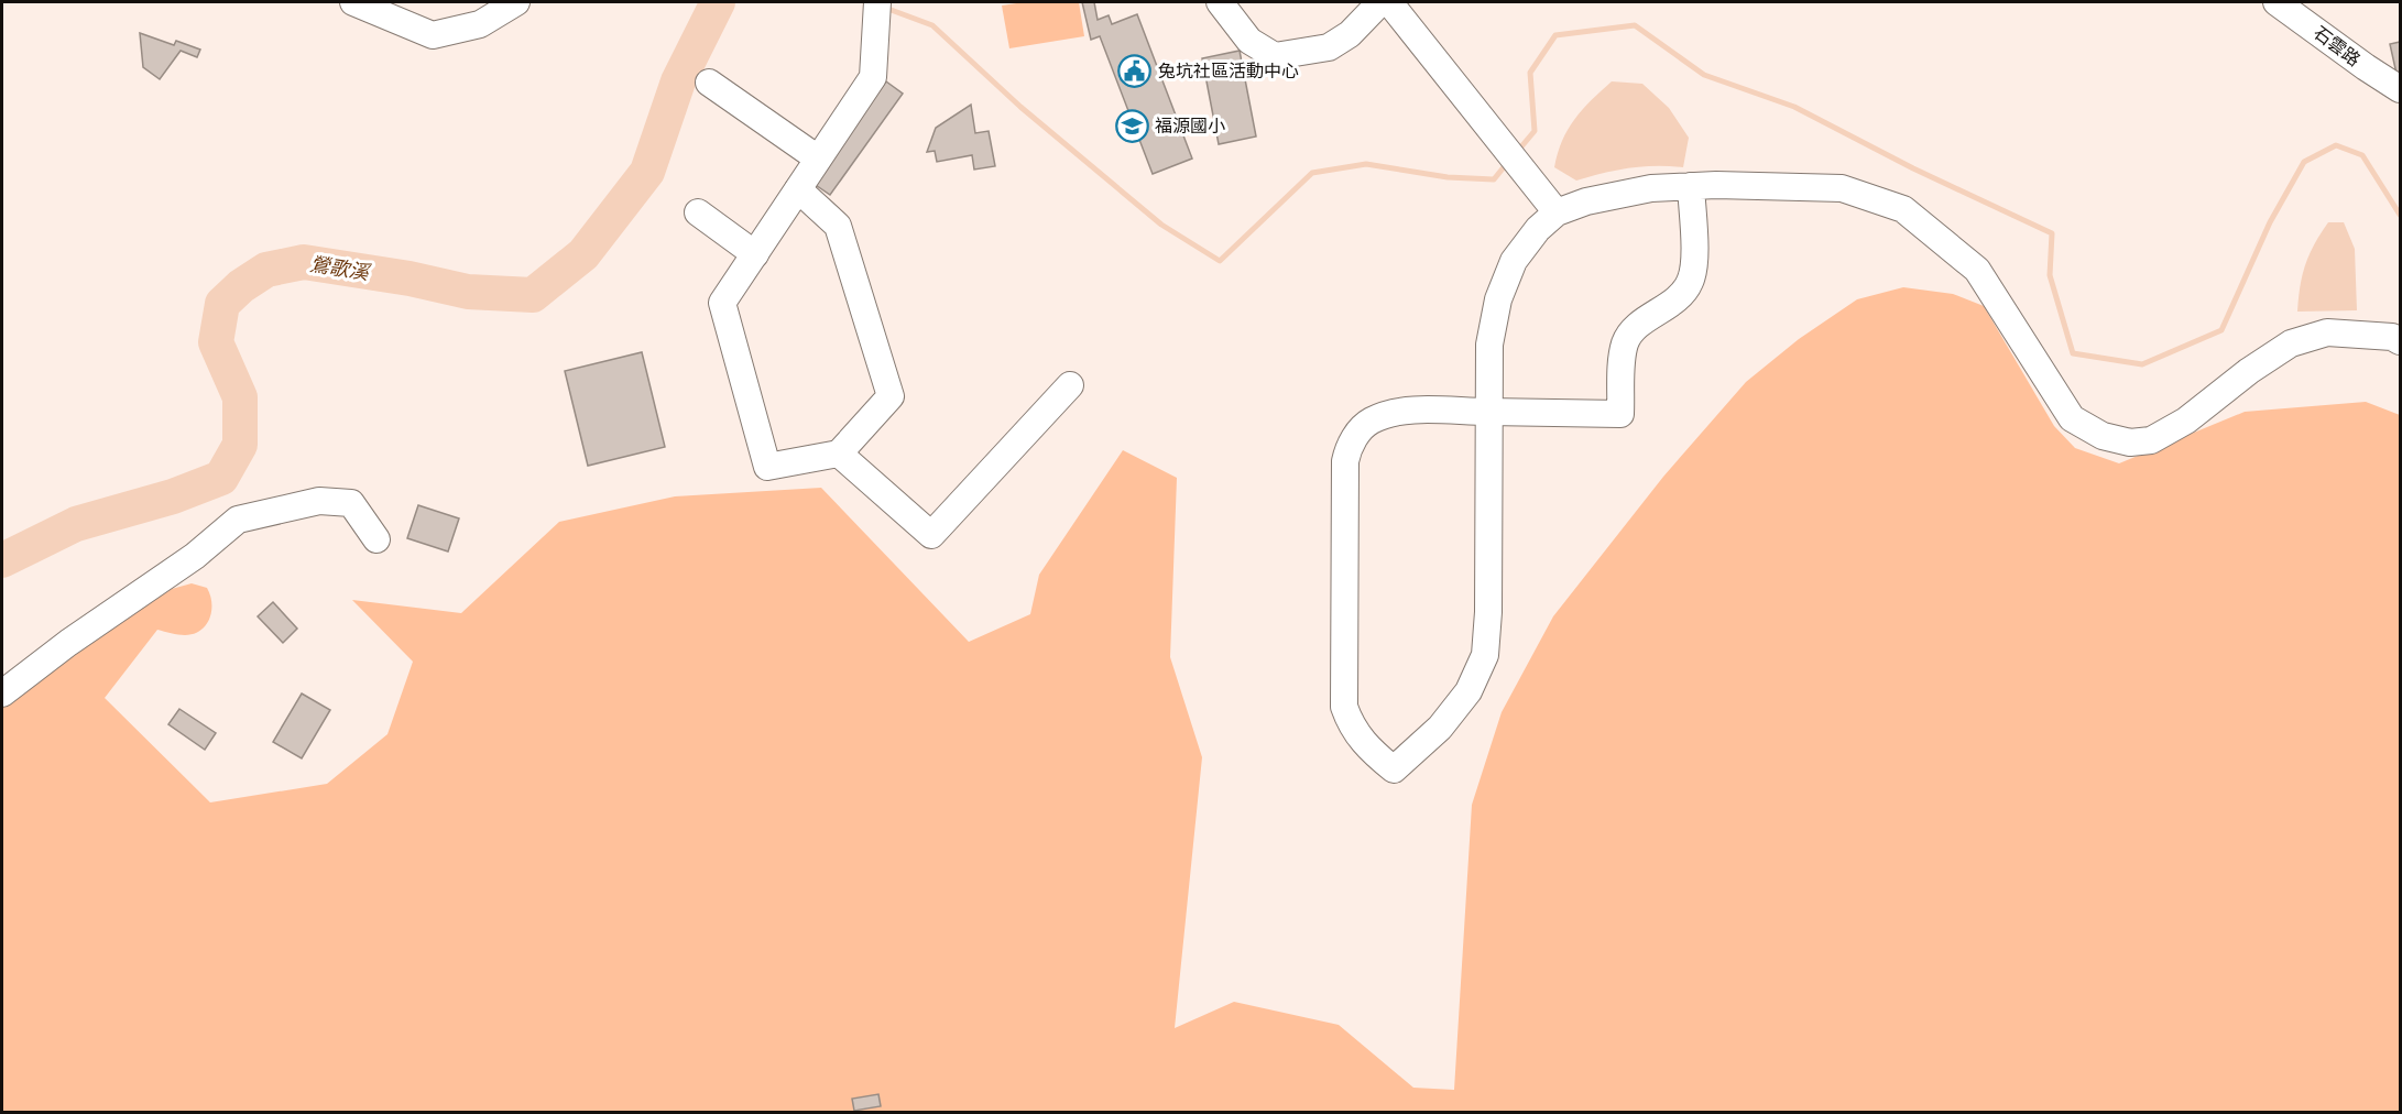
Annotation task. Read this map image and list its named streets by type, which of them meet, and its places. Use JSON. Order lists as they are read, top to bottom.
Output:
{
  "streets": {
    "street": ["石雲路"]
  },
  "water": ["鶯歌溪"],
  "places": {
    "public building": ["兔坑社區活動中心"],
    "school or university": ["福源國小"]
  }
}
